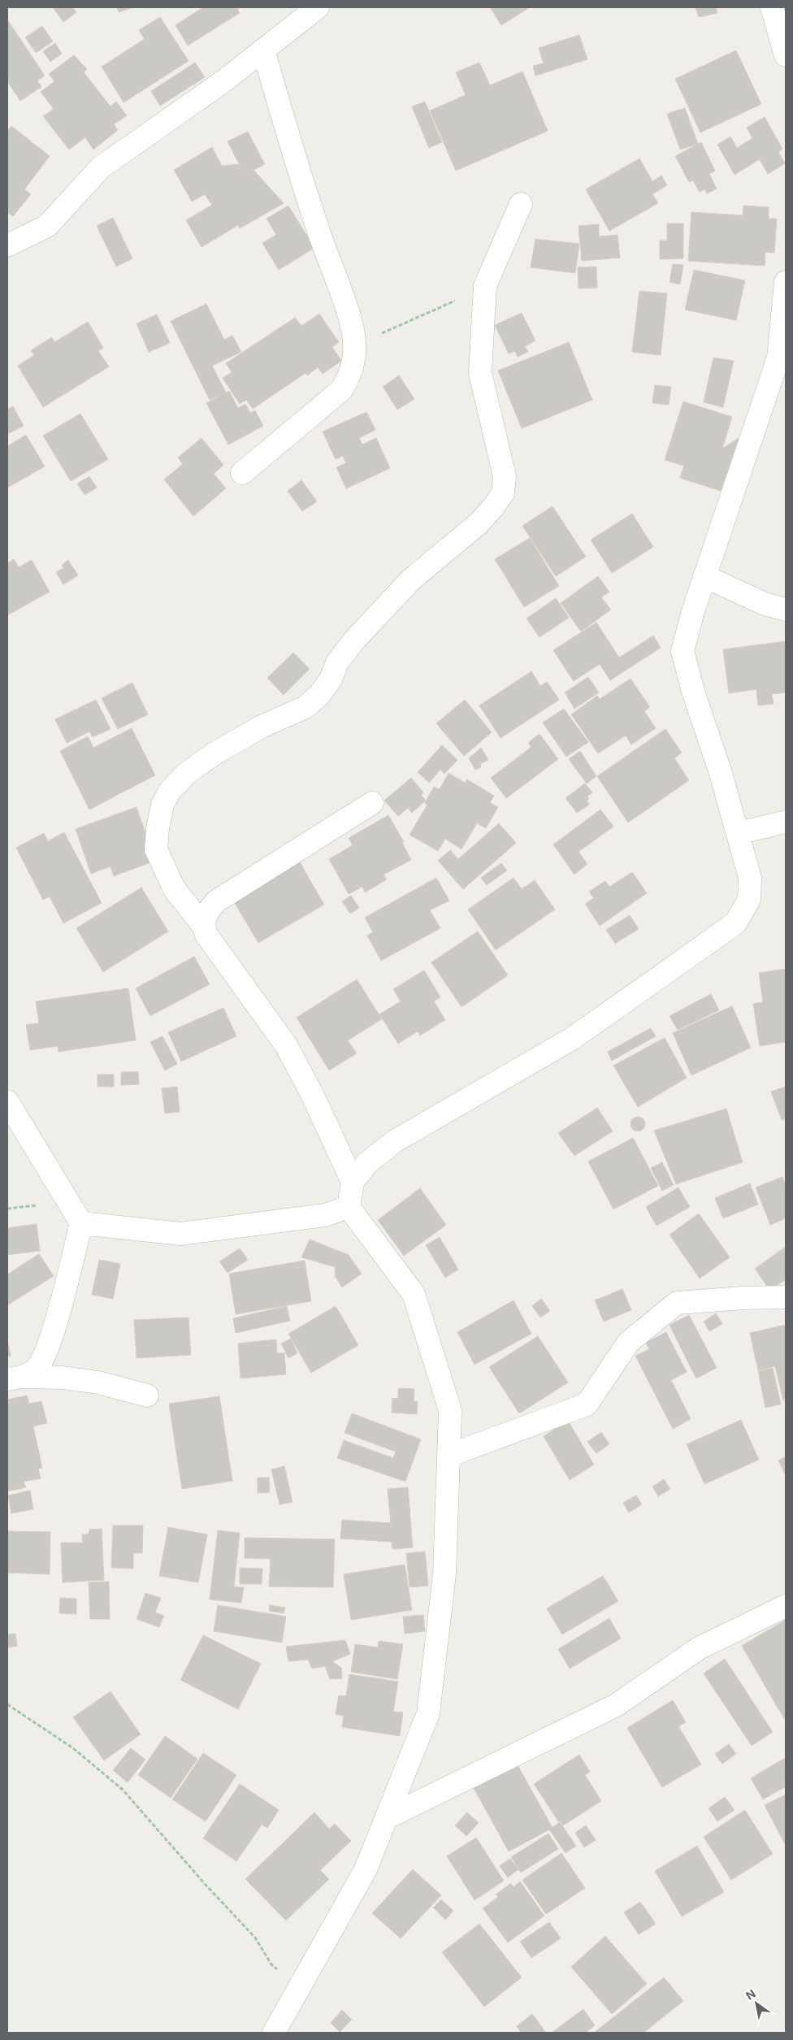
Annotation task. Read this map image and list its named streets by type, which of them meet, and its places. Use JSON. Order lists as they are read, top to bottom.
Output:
{
  "north": "top left"
}
